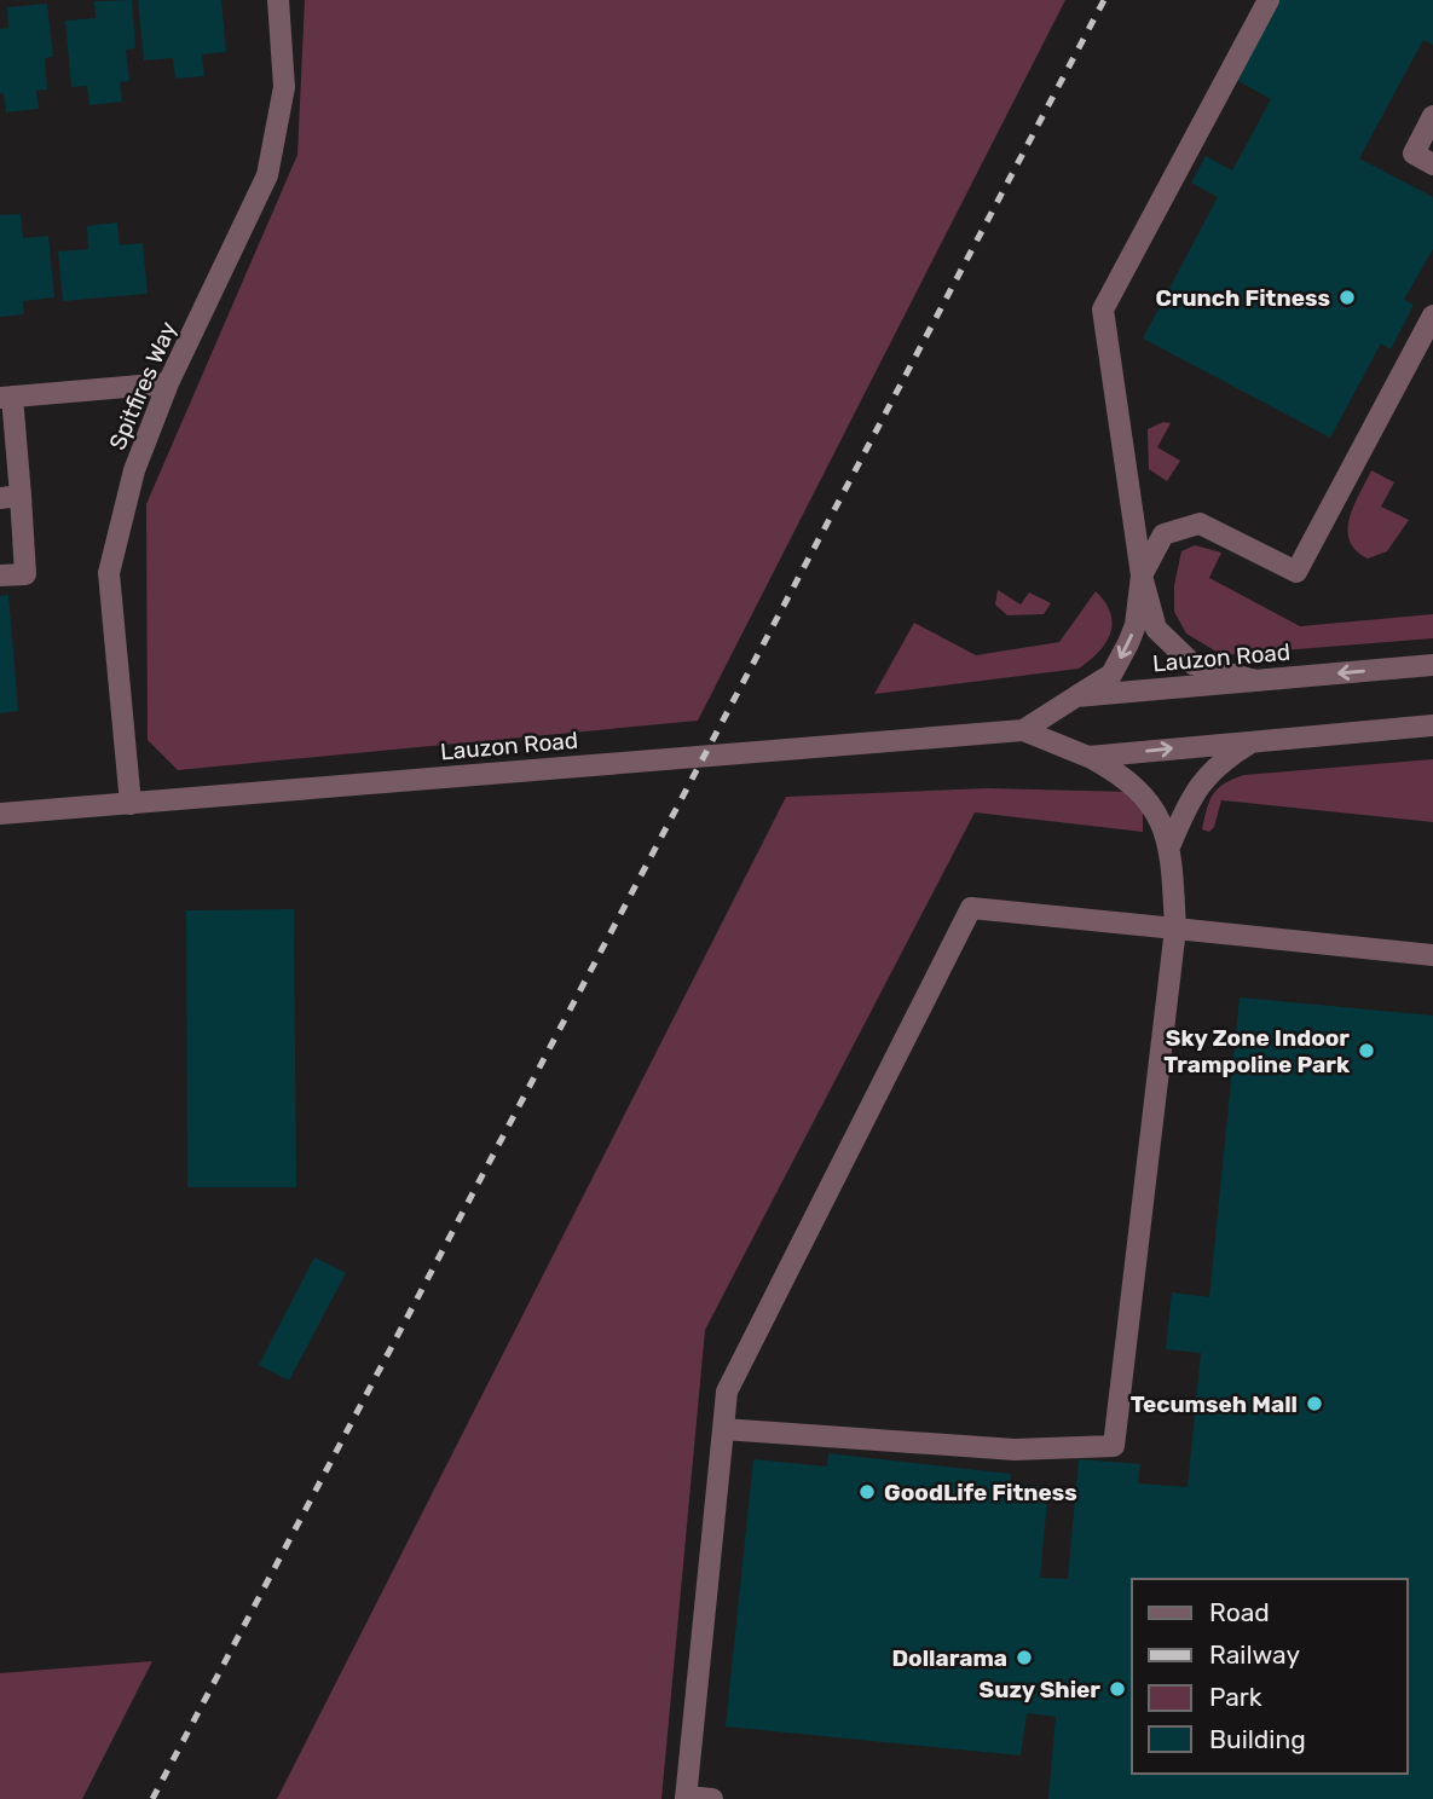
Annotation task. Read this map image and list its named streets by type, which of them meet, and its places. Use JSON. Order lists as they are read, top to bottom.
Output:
{
  "streets": {
    "street": ["Spitfires Way", "Lauzon Road"]
  },
  "crossings": [
    ["Spitfires Way", "Lauzon Road"]
  ],
  "places": [
    "Crunch Fitness",
    "Sky Zone Indoor Trampoline Park",
    "Tecumseh Mall",
    "GoodLife Fitness",
    "Dollarama",
    "Suzy Shier"
  ],
  "legend": [
    "Road",
    "Railway",
    "Park",
    "Building"
  ]
}
